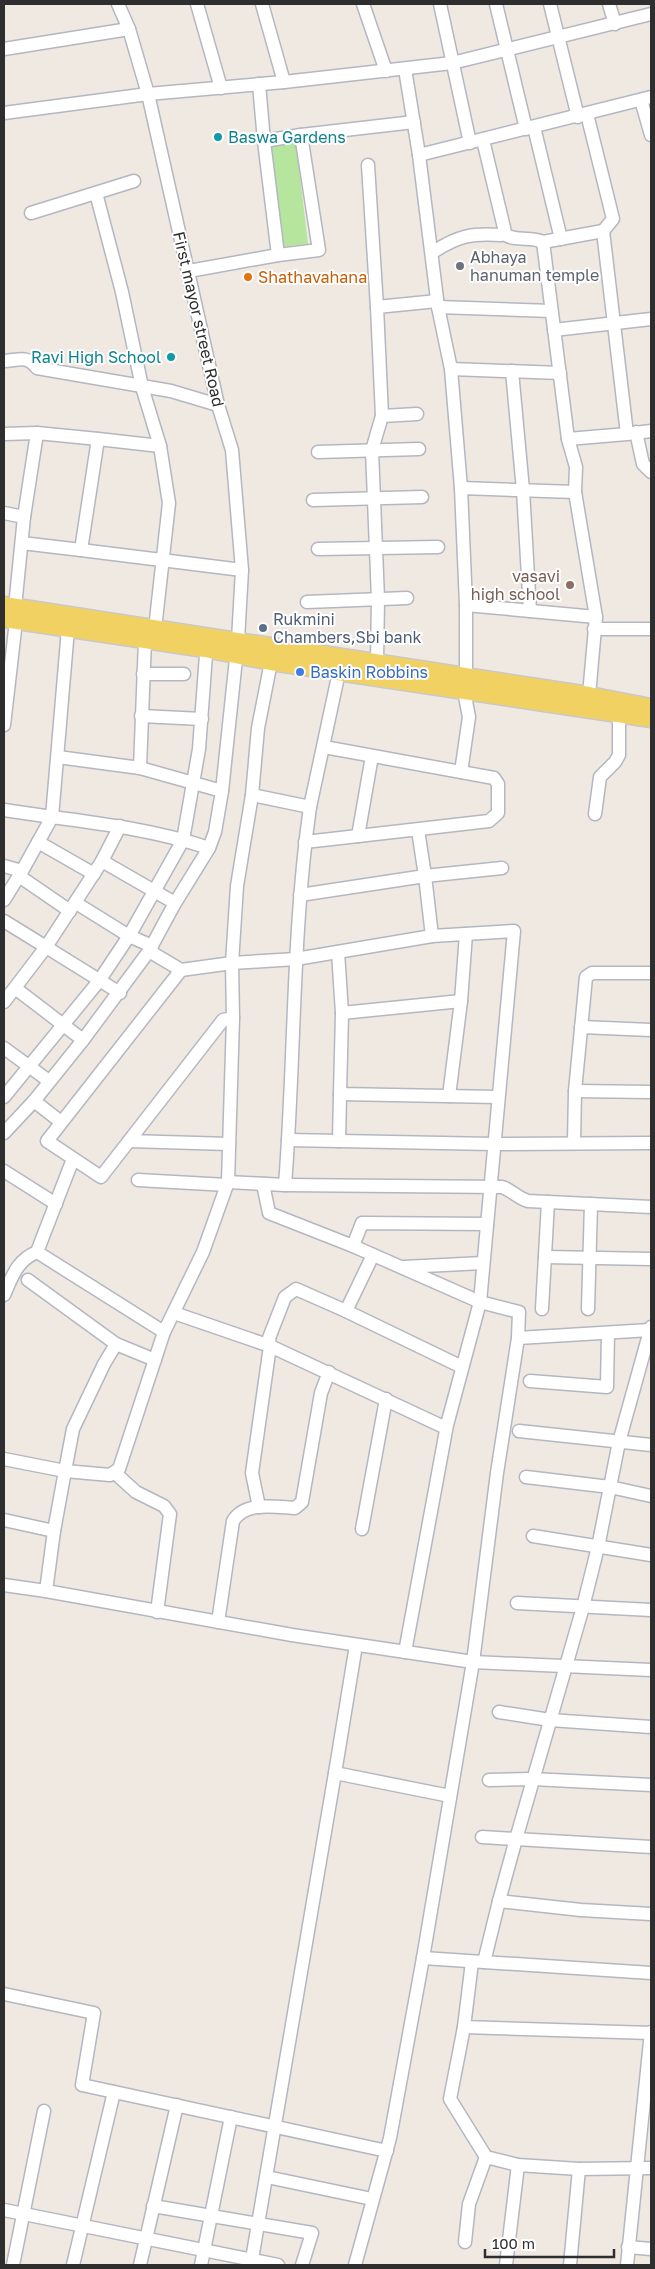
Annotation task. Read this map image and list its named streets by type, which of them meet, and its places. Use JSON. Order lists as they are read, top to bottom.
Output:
{
  "streets": {
    "street": ["First mayor street Road"]
  },
  "places": [
    "Baswa Gardens",
    "Abhaya hanuman temple",
    "Shathavahana",
    "Ravi High School",
    "vasavi high school",
    "Rukmini Chambers,Sbi bank",
    "Baskin Robbins"
  ],
  "scale_bar": "100 m"
}
